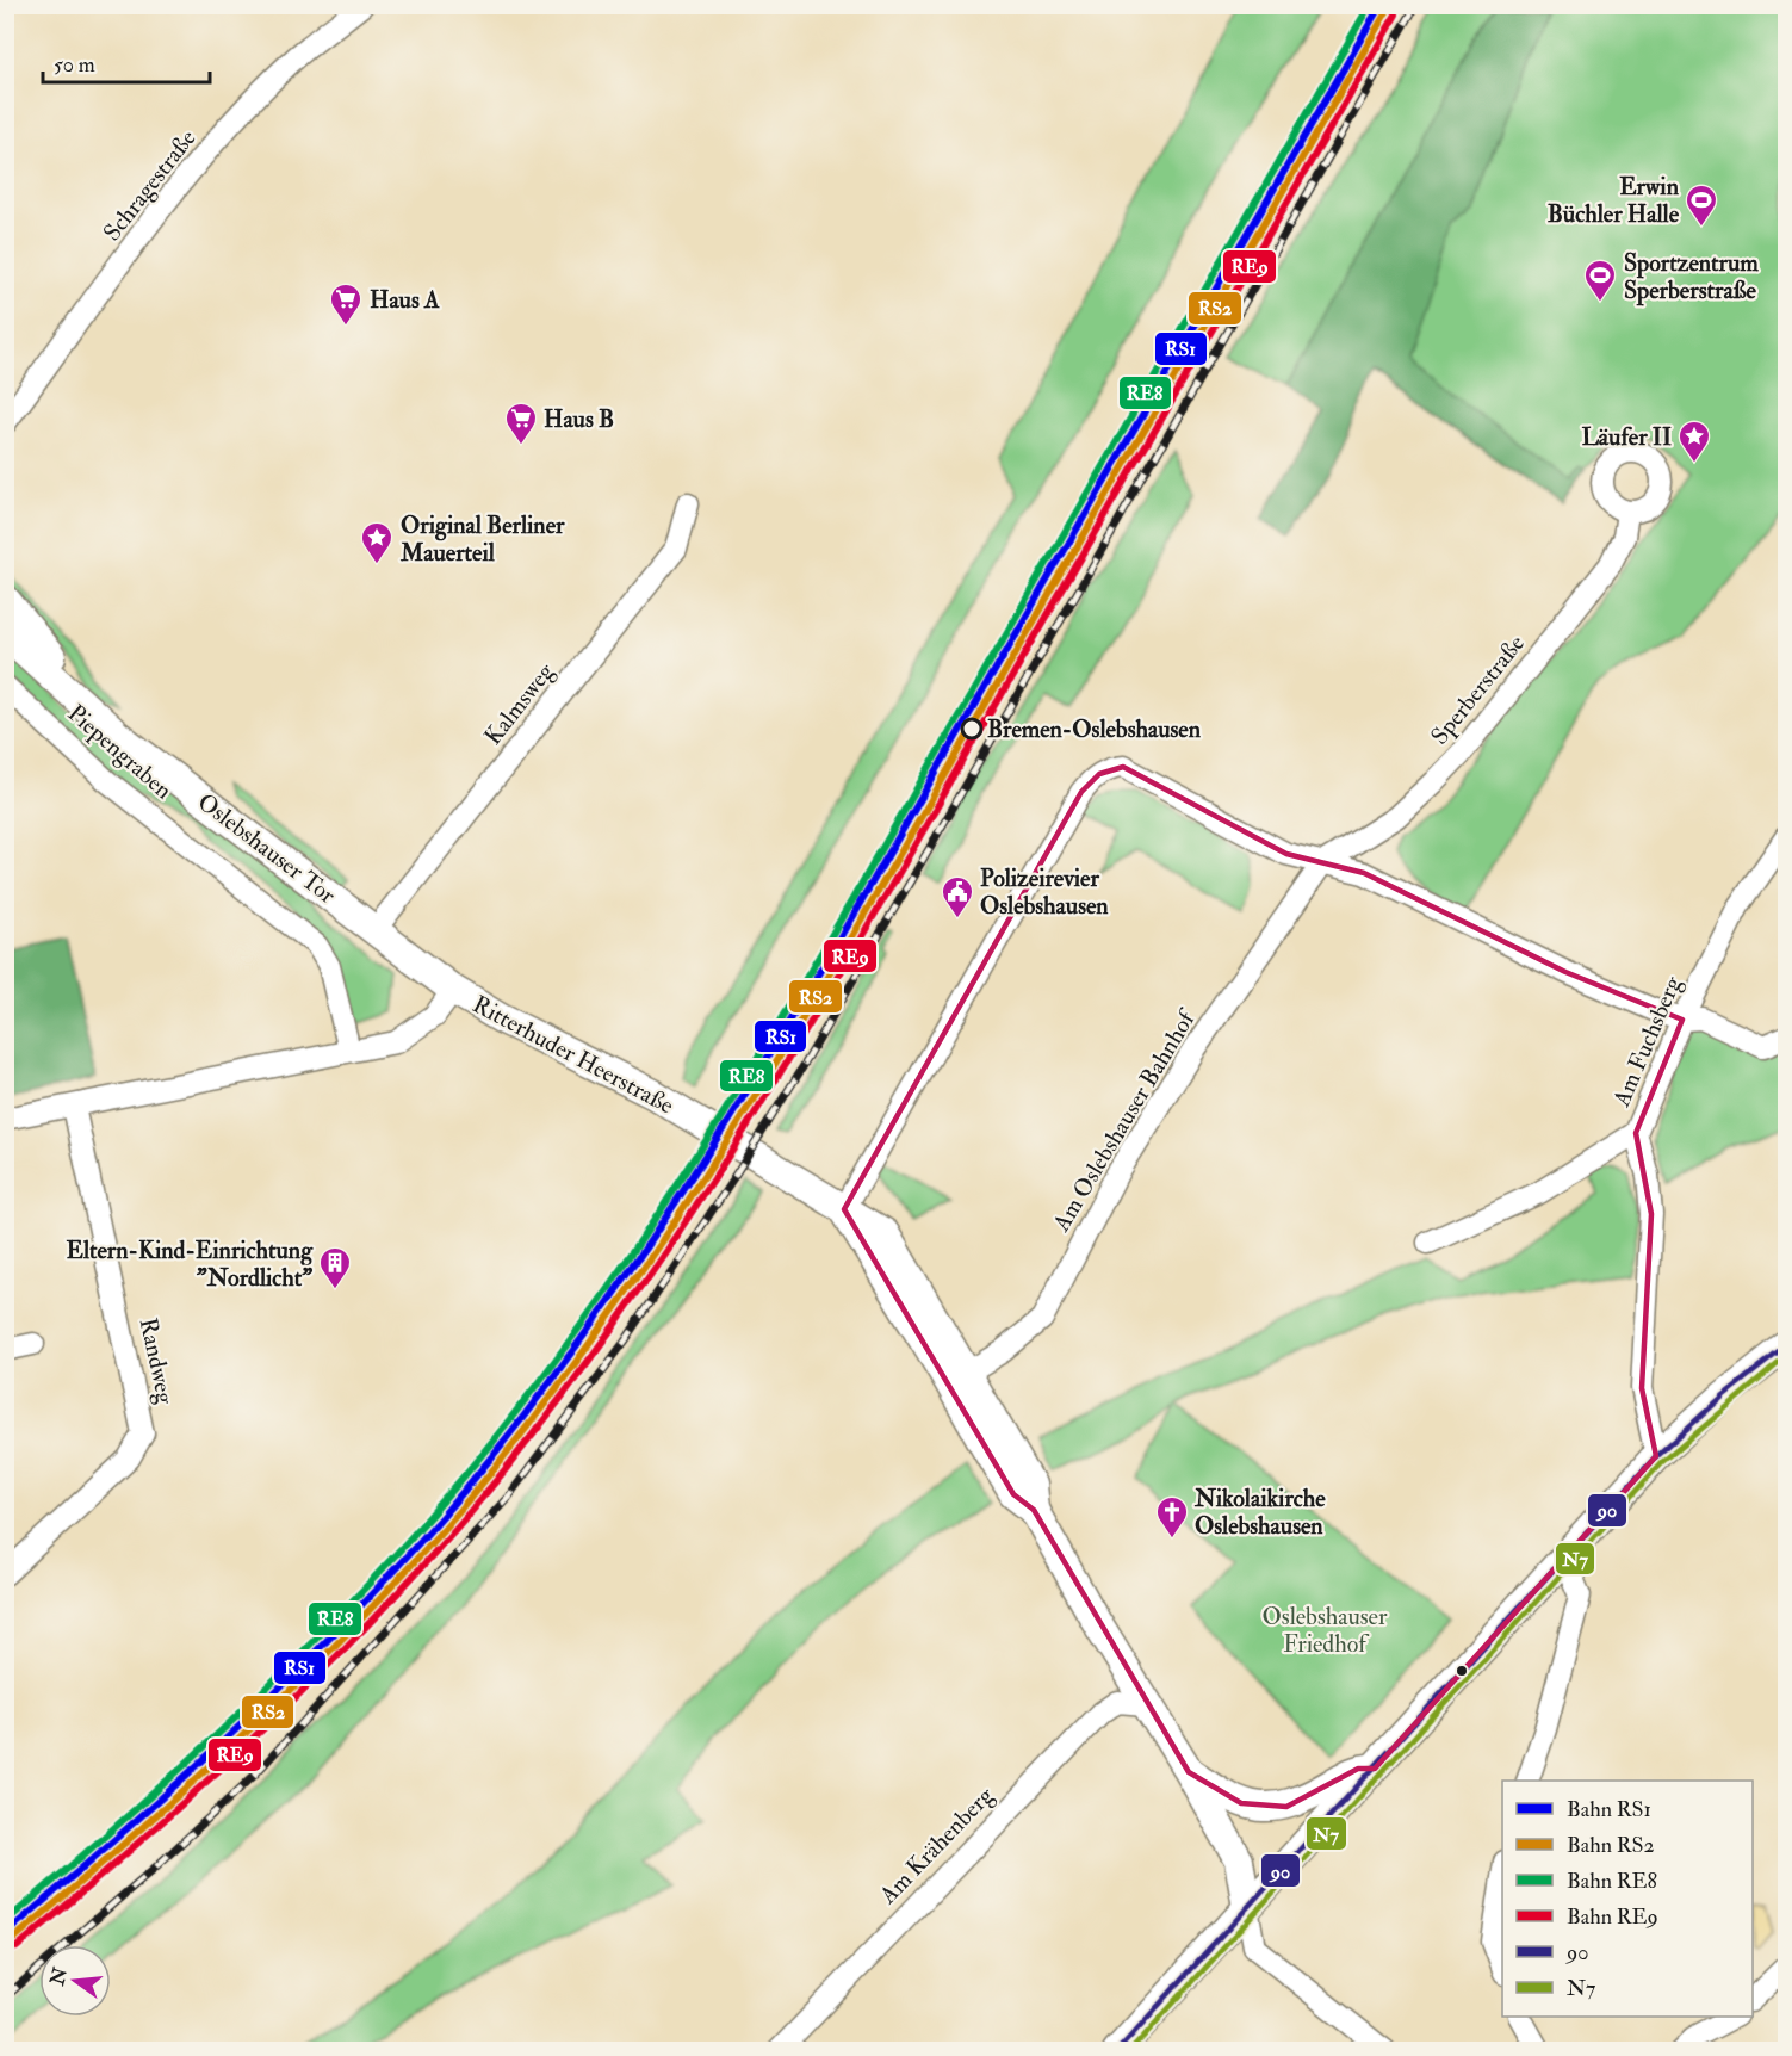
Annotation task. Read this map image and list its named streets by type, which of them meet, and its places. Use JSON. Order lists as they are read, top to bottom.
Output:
{
  "streets": {
    "main road": ["Oslebshauser Tor", "Ritterhuder Heerstraße"],
    "street": [
      "Schragestraße",
      "Sperberstraße",
      "Kalmsweg",
      "Piepengraben",
      "Am Fuchsberg",
      "Am Oslebshauser Bahnhof",
      "Randweg",
      "Am Krähenberg"
    ]
  },
  "crossings": [
    ["Sperberstraße", "Am Oslebshauser Bahnhof"],
    ["Kalmsweg", "Oslebshauser Tor"],
    ["Piepengraben", "Ritterhuder Heerstraße"],
    ["Oslebshauser Tor", "Ritterhuder Heerstraße"],
    ["Ritterhuder Heerstraße", "Am Oslebshauser Bahnhof"],
    ["Ritterhuder Heerstraße", "Randweg"],
    ["Ritterhuder Heerstraße", "Am Krähenberg"]
  ],
  "parks": ["Oslebshauser Friedhof"],
  "places": {
    "sports": ["Erwin Büchler Halle", "Sportzentrum Sperberstraße"],
    "supermarket": ["Haus A", "Haus B"],
    "place": ["Läufer II", "Original Berliner Mauerteil"],
    "other": ["Bremen-Oslebshausen"],
    "public building": ["Polizeirevier Oslebshausen"],
    "building": ["Eltern-Kind-Einrichtung \"Nordlicht\""],
    "church": ["Nikolaikirche Oslebshausen"]
  },
  "lines": [
    "rail line RS1",
    "rail line RE8",
    "rail line RS2",
    "rail line RE9",
    "transit line 90",
    "transit line N7"
  ],
  "legend": [
    "Bahn RS1",
    "Bahn RS2",
    "Bahn RE8",
    "Bahn RE9",
    "90",
    "N7"
  ],
  "scale_bar": "50 m",
  "north": "left"
}
